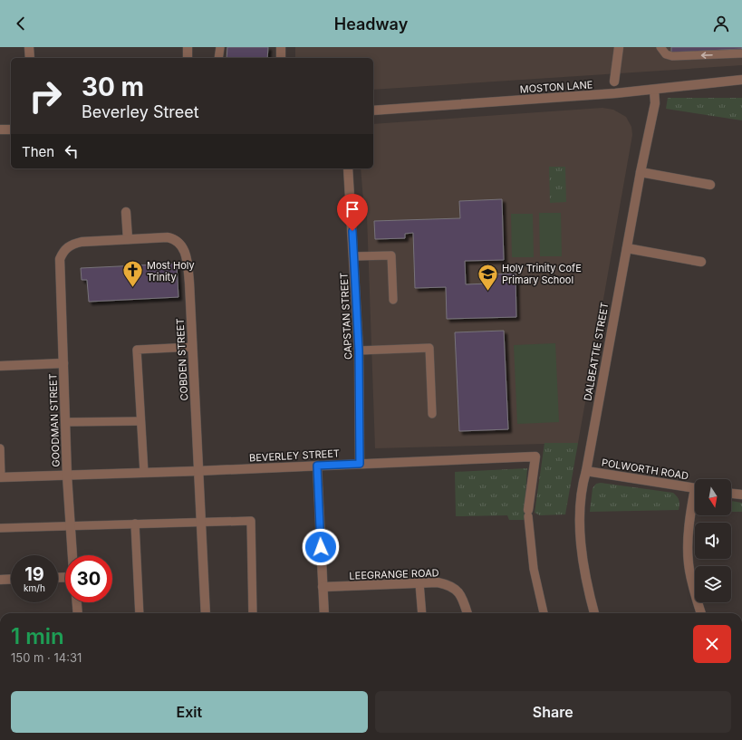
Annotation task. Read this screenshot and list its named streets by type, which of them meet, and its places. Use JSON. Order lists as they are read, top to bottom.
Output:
{
  "streets": {
    "street": [
      "MOSTON LANE",
      "CAPSTAN STREET",
      "DALBEATTIE STREET",
      "COBDEN STREET",
      "GOODMAN STREET",
      "BEVERLEY STREET",
      "POLWORTH ROAD",
      "LEEGRANGE ROAD"
    ]
  },
  "crossings": [
    ["MOSTON LANE", "DALBEATTIE STREET"],
    ["CAPSTAN STREET", "BEVERLEY STREET"],
    ["DALBEATTIE STREET", "POLWORTH ROAD"],
    ["COBDEN STREET", "GOODMAN STREET"],
    ["COBDEN STREET", "BEVERLEY STREET"],
    ["GOODMAN STREET", "BEVERLEY STREET"]
  ],
  "places": {
    "church": ["Most Holy Trinity"],
    "school or university": ["Holy Trinity CofE Primary School"]
  },
  "north": "bottom",
  "page": {
    "header": "Headway",
    "turn": ["30 m", "Beverley Street"],
    "then": "Then",
    "speed": "19 km/h",
    "limit": "30",
    "heading": ["1 min", "150 m · 14:31"],
    "buttons": ["Exit", "Share"]
  }
}
